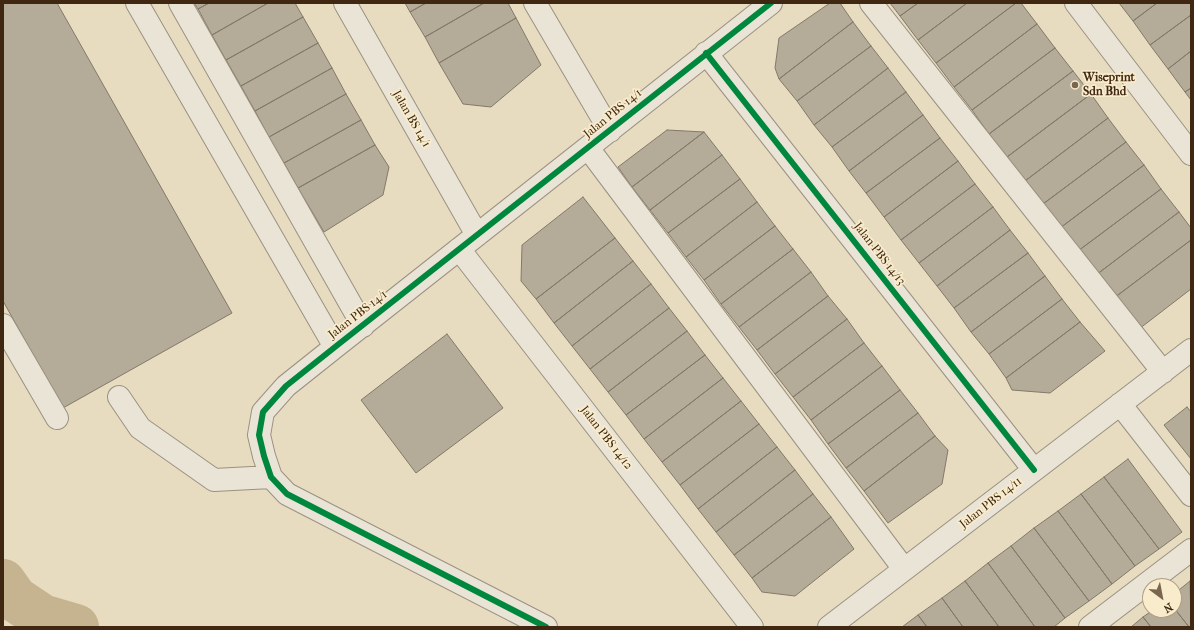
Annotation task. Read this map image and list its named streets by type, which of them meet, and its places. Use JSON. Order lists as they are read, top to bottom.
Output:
{
  "streets": {
    "street": [
      "Jalan PBS 14/1",
      "Jalan BS 14/1",
      "Jalan PBS 14/13",
      "Jalan PBS 14/12",
      "Jalan PBS 14/11"
    ]
  },
  "crossings": [
    ["Jalan PBS 14/1", "Jalan BS 14/1"],
    ["Jalan PBS 14/1", "Jalan PBS 14/13"],
    ["Jalan PBS 14/1", "Jalan PBS 14/12"],
    ["Jalan PBS 14/13", "Jalan PBS 14/11"]
  ],
  "places": ["Wiseprint Sdn Bhd"],
  "north": "bottom right"
}
